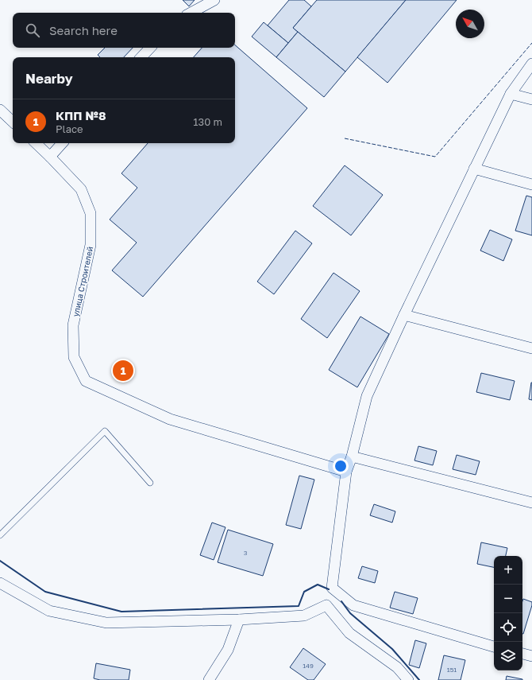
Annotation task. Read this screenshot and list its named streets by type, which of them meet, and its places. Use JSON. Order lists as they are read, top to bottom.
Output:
{
  "streets": {
    "street": ["улица Строителей"]
  },
  "house_numbers": ["3", "149", "151"],
  "north": "top left",
  "page": {
    "search": "Search here",
    "heading": "Nearby",
    "list": [
      {
        "mark": "1",
        "name": "КПП №8",
        "note": "Place",
        "value": "130 m"
      }
    ],
    "pins": "1",
    "map_buttons": ["+", "−"]
  }
}
